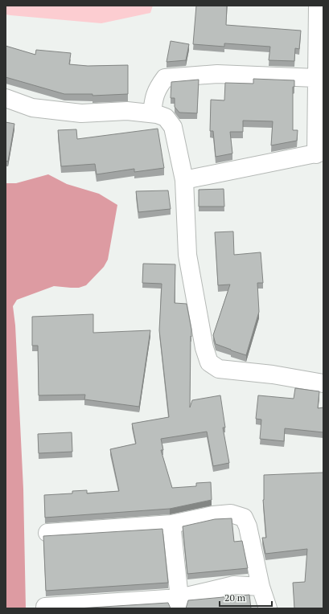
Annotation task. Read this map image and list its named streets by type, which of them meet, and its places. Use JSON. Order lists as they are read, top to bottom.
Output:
{
  "scale_bar": "20 m"
}
